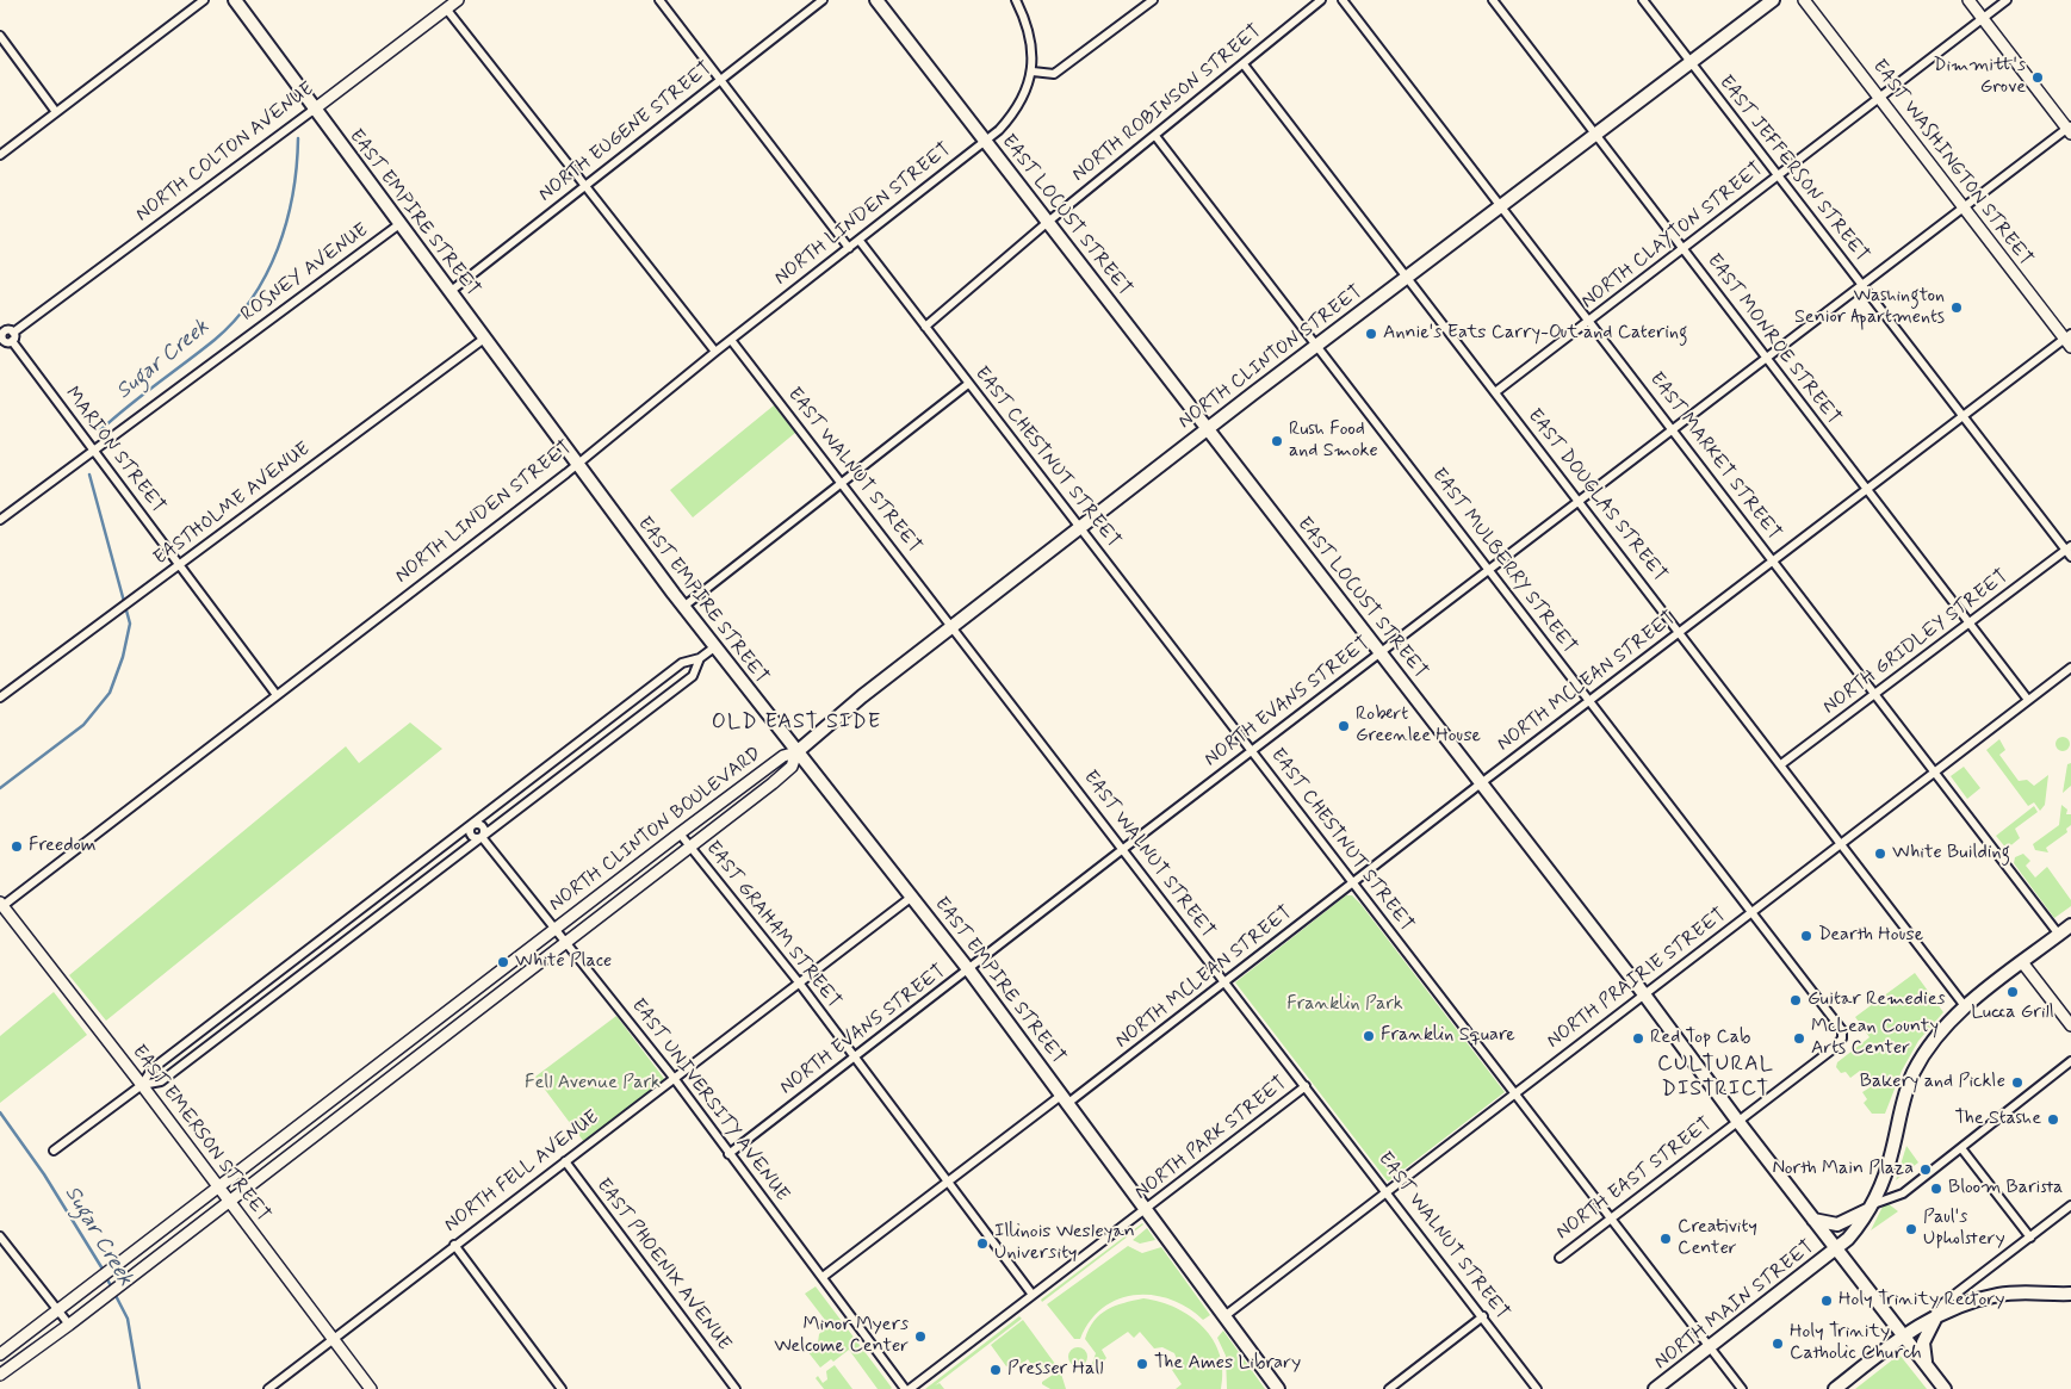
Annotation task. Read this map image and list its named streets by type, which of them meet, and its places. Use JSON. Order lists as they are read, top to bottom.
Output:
{
  "streets": {
    "main road": [
      "EAST EMPIRE STREET",
      "EAST LOCUST STREET",
      "NORTH CLINTON STREET",
      "NORTH MAIN STREET"
    ],
    "street": [
      "NORTH ROBINSON STREET",
      "NORTH EUGENE STREET",
      "NORTH COLTON AVENUE",
      "EAST WASHINGTON STREET",
      "EAST JEFFERSON STREET",
      "NORTH LINDEN STREET",
      "NORTH CLAYTON STREET",
      "ROSNEY AVENUE",
      "EAST MONROE STREET",
      "MARION STREET",
      "EAST MARKET STREET",
      "EAST CHESTNUT STREET",
      "EAST WALNUT STREET",
      "EAST DOUGLAS STREET",
      "EASTHOLME AVENUE",
      "EAST MULBERRY STREET",
      "NORTH GRIDLEY STREET",
      "NORTH MCLEAN STREET",
      "NORTH EVANS STREET",
      "NORTH CLINTON BOULEVARD",
      "EAST GRAHAM STREET",
      "NORTH PRAIRIE STREET",
      "EAST UNIVERSITY AVENUE",
      "EAST EMERSON STREET",
      "NORTH PARK STREET",
      "NORTH FELL AVENUE",
      "NORTH EAST STREET",
      "EAST PHOENIX AVENUE"
    ]
  },
  "crossings": [
    ["NORTH ROBINSON STREET", "EAST LOCUST STREET"],
    ["NORTH ROBINSON STREET", "EAST CHESTNUT STREET"],
    ["NORTH ROBINSON STREET", "EAST DOUGLAS STREET"],
    ["NORTH ROBINSON STREET", "EAST MULBERRY STREET"],
    ["NORTH EUGENE STREET", "EAST EMPIRE STREET"],
    ["NORTH COLTON AVENUE", "EAST EMPIRE STREET"],
    ["NORTH COLTON AVENUE", "MARION STREET"],
    ["EAST WASHINGTON STREET", "NORTH CLAYTON STREET"],
    ["EAST WASHINGTON STREET", "NORTH MCLEAN STREET"],
    ["EAST WASHINGTON STREET", "NORTH EVANS STREET"],
    ["EAST JEFFERSON STREET", "NORTH CLAYTON STREET"],
    ["EAST JEFFERSON STREET", "NORTH CLINTON STREET"],
    ["EAST JEFFERSON STREET", "NORTH GRIDLEY STREET"],
    ["EAST JEFFERSON STREET", "NORTH MCLEAN STREET"],
    ["EAST JEFFERSON STREET", "NORTH EVANS STREET"],
    ["EAST EMPIRE STREET", "NORTH LINDEN STREET"],
    ["EAST EMPIRE STREET", "ROSNEY AVENUE"],
    ["EAST EMPIRE STREET", "NORTH CLINTON STREET"],
    ["EAST EMPIRE STREET", "EASTHOLME AVENUE"],
    ["EAST EMPIRE STREET", "NORTH MCLEAN STREET"],
    ["EAST EMPIRE STREET", "NORTH EVANS STREET"],
    ["EAST EMPIRE STREET", "NORTH CLINTON BOULEVARD"],
    ["EAST EMPIRE STREET", "NORTH PRAIRIE STREET"],
    ["EAST EMPIRE STREET", "NORTH PARK STREET"],
    ["EAST EMPIRE STREET", "NORTH FELL AVENUE"],
    ["NORTH LINDEN STREET", "EAST LOCUST STREET"],
    ["NORTH LINDEN STREET", "MARION STREET"],
    ["NORTH LINDEN STREET", "EAST CHESTNUT STREET"],
    ["NORTH LINDEN STREET", "EAST WALNUT STREET"],
    ["NORTH LINDEN STREET", "EAST EMERSON STREET"],
    ["EAST LOCUST STREET", "NORTH CLINTON STREET"],
    ["EAST LOCUST STREET", "NORTH MCLEAN STREET"],
    ["EAST LOCUST STREET", "NORTH EVANS STREET"],
    ["EAST LOCUST STREET", "NORTH PRAIRIE STREET"],
    ["EAST LOCUST STREET", "NORTH EAST STREET"],
    ["EAST LOCUST STREET", "NORTH MAIN STREET"],
    ["NORTH CLAYTON STREET", "EAST MONROE STREET"],
    ["NORTH CLAYTON STREET", "EAST MARKET STREET"],
    ["NORTH CLAYTON STREET", "EAST DOUGLAS STREET"],
    ["ROSNEY AVENUE", "MARION STREET"],
    ["EAST MONROE STREET", "NORTH CLINTON STREET"],
    ["EAST MONROE STREET", "NORTH GRIDLEY STREET"],
    ["EAST MONROE STREET", "NORTH MCLEAN STREET"],
    ["EAST MONROE STREET", "NORTH EVANS STREET"],
    ["EAST MONROE STREET", "NORTH PRAIRIE STREET"],
    ["NORTH CLINTON STREET", "EAST MARKET STREET"],
    ["NORTH CLINTON STREET", "EAST CHESTNUT STREET"],
    ["NORTH CLINTON STREET", "EAST WALNUT STREET"],
    ["NORTH CLINTON STREET", "EAST DOUGLAS STREET"],
    ["NORTH CLINTON STREET", "EAST MULBERRY STREET"],
    ["NORTH CLINTON STREET", "NORTH CLINTON BOULEVARD"],
    ["MARION STREET", "EASTHOLME AVENUE"],
    ["EAST MARKET STREET", "NORTH GRIDLEY STREET"],
    ["EAST MARKET STREET", "NORTH MCLEAN STREET"],
    ["EAST MARKET STREET", "NORTH EVANS STREET"],
    ["EAST MARKET STREET", "NORTH PRAIRIE STREET"],
    ["EAST CHESTNUT STREET", "NORTH MCLEAN STREET"],
    ["EAST CHESTNUT STREET", "NORTH EVANS STREET"],
    ["EAST CHESTNUT STREET", "NORTH PRAIRIE STREET"],
    ["EAST CHESTNUT STREET", "NORTH EAST STREET"],
    ["EAST CHESTNUT STREET", "NORTH MAIN STREET"],
    ["EAST WALNUT STREET", "NORTH MCLEAN STREET"],
    ["EAST WALNUT STREET", "NORTH EVANS STREET"],
    ["EAST WALNUT STREET", "NORTH PRAIRIE STREET"],
    ["EAST WALNUT STREET", "NORTH PARK STREET"],
    ["EAST DOUGLAS STREET", "NORTH GRIDLEY STREET"],
    ["EAST DOUGLAS STREET", "NORTH MCLEAN STREET"],
    ["EAST DOUGLAS STREET", "NORTH EVANS STREET"],
    ["EAST DOUGLAS STREET", "NORTH PRAIRIE STREET"],
    ["EAST MULBERRY STREET", "NORTH MCLEAN STREET"],
    ["EAST MULBERRY STREET", "NORTH EVANS STREET"],
    ["EAST MULBERRY STREET", "NORTH PRAIRIE STREET"],
    ["EAST MULBERRY STREET", "NORTH EAST STREET"],
    ["NORTH MCLEAN STREET", "EAST GRAHAM STREET"],
    ["NORTH MCLEAN STREET", "EAST UNIVERSITY AVENUE"],
    ["NORTH EVANS STREET", "EAST GRAHAM STREET"],
    ["NORTH EVANS STREET", "EAST UNIVERSITY AVENUE"],
    ["NORTH CLINTON BOULEVARD", "EAST GRAHAM STREET"],
    ["NORTH CLINTON BOULEVARD", "EAST UNIVERSITY AVENUE"],
    ["NORTH CLINTON BOULEVARD", "EAST EMERSON STREET"],
    ["EAST GRAHAM STREET", "NORTH PARK STREET"],
    ["EAST GRAHAM STREET", "NORTH FELL AVENUE"],
    ["EAST UNIVERSITY AVENUE", "NORTH PARK STREET"],
    ["EAST UNIVERSITY AVENUE", "NORTH FELL AVENUE"],
    ["EAST EMERSON STREET", "NORTH FELL AVENUE"],
    ["NORTH FELL AVENUE", "EAST PHOENIX AVENUE"]
  ],
  "districts": ["OLD EAST SIDE", "CULTURAL DISTRICT"],
  "water": ["Sugar Creek"],
  "parks": ["Franklin Park", "Fell Avenue Park"],
  "places": [
    "Dimmitt's Grove",
    "Washington Senior Apartments",
    "Annie's Eats Carry-Out and Catering",
    "Rush Food and Smoke",
    "Robert Greenlee House",
    "Freedom",
    "White Building",
    "Dearth House",
    "White Place",
    "Lucca Grill",
    "Guitar Remedies",
    "Franklin Square",
    "Red Top Cab",
    "McLean County Arts Center",
    "Bakery and Pickle",
    "The Stashe",
    "North Main Plaza",
    "Bloom Barista",
    "Paul's Upholstery",
    "Creativity Center",
    "Illinois Wesleyan University",
    "Holy Trinity Rectory",
    "Minor Myers Welcome Center",
    "Holy Trinity Catholic Church",
    "The Ames Library",
    "Presser Hall"
  ]
}
